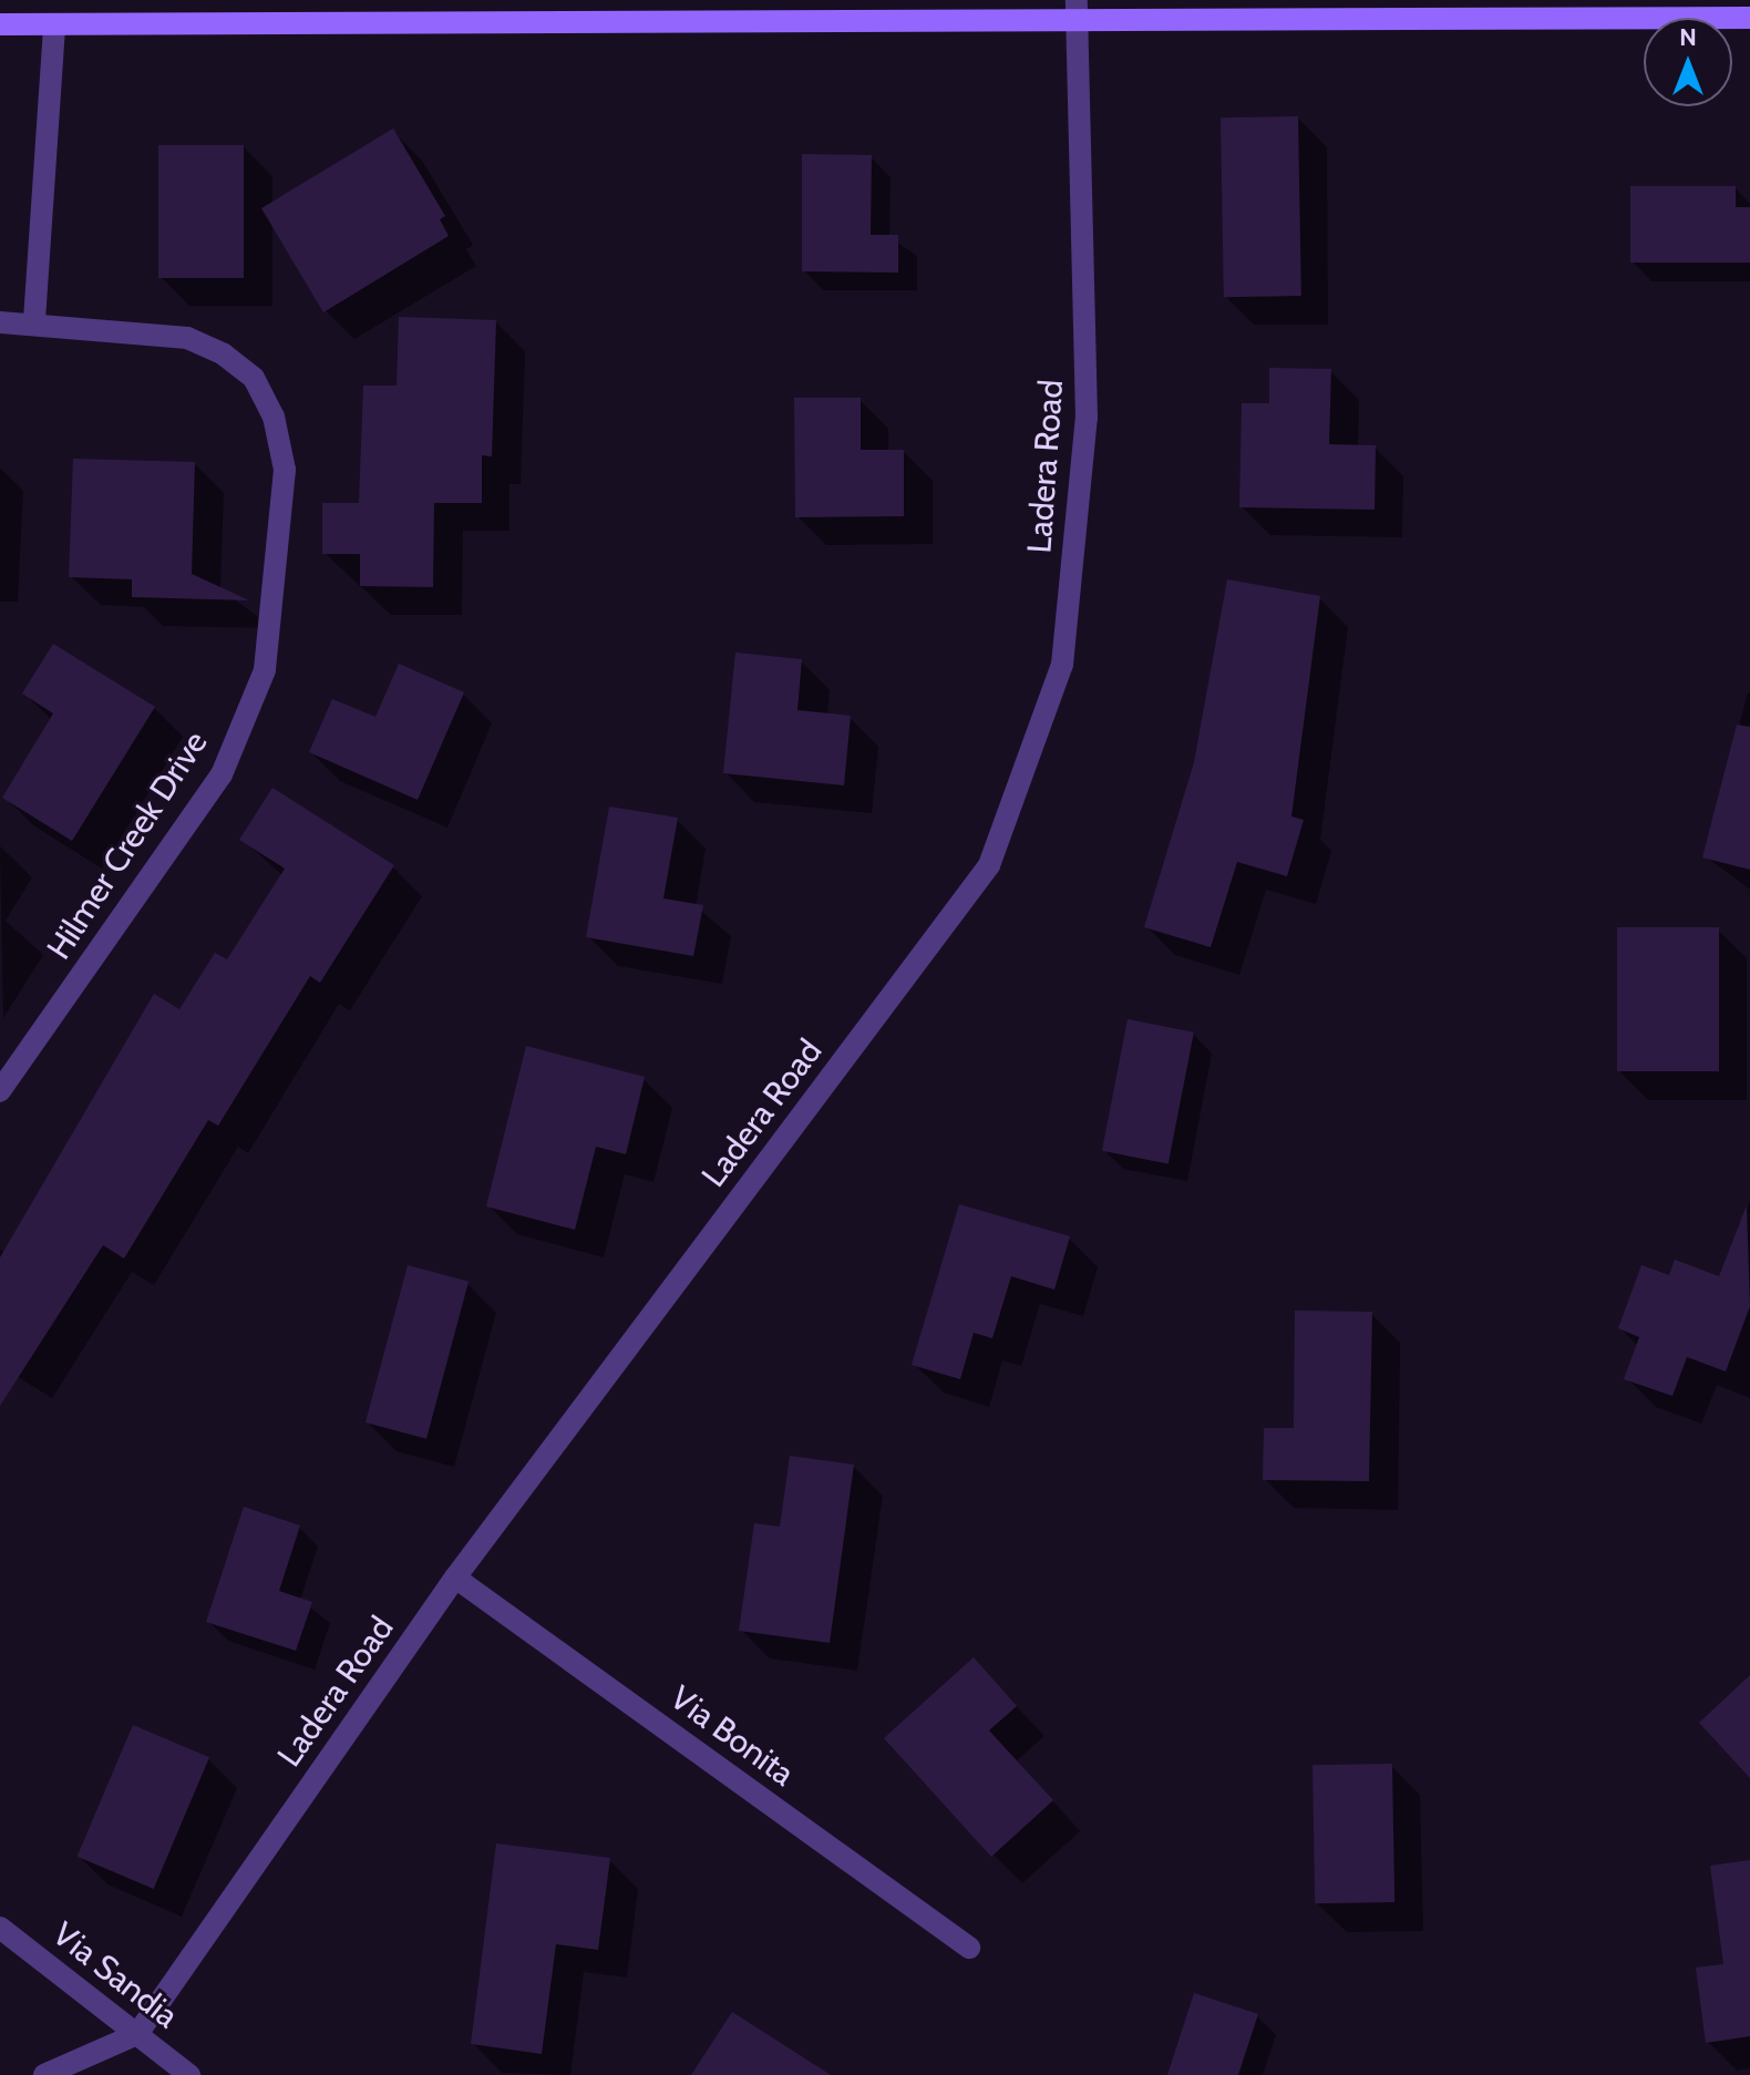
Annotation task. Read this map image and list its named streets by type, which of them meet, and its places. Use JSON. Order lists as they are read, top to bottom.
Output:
{
  "streets": {
    "street": [
      "Ladera Road",
      "Hilmer Creek Drive",
      "Via Bonita",
      "Via Sandia"
    ]
  },
  "crossings": [
    ["Ladera Road", "Via Bonita"],
    ["Ladera Road", "Via Sandia"]
  ],
  "north": "top"
}
